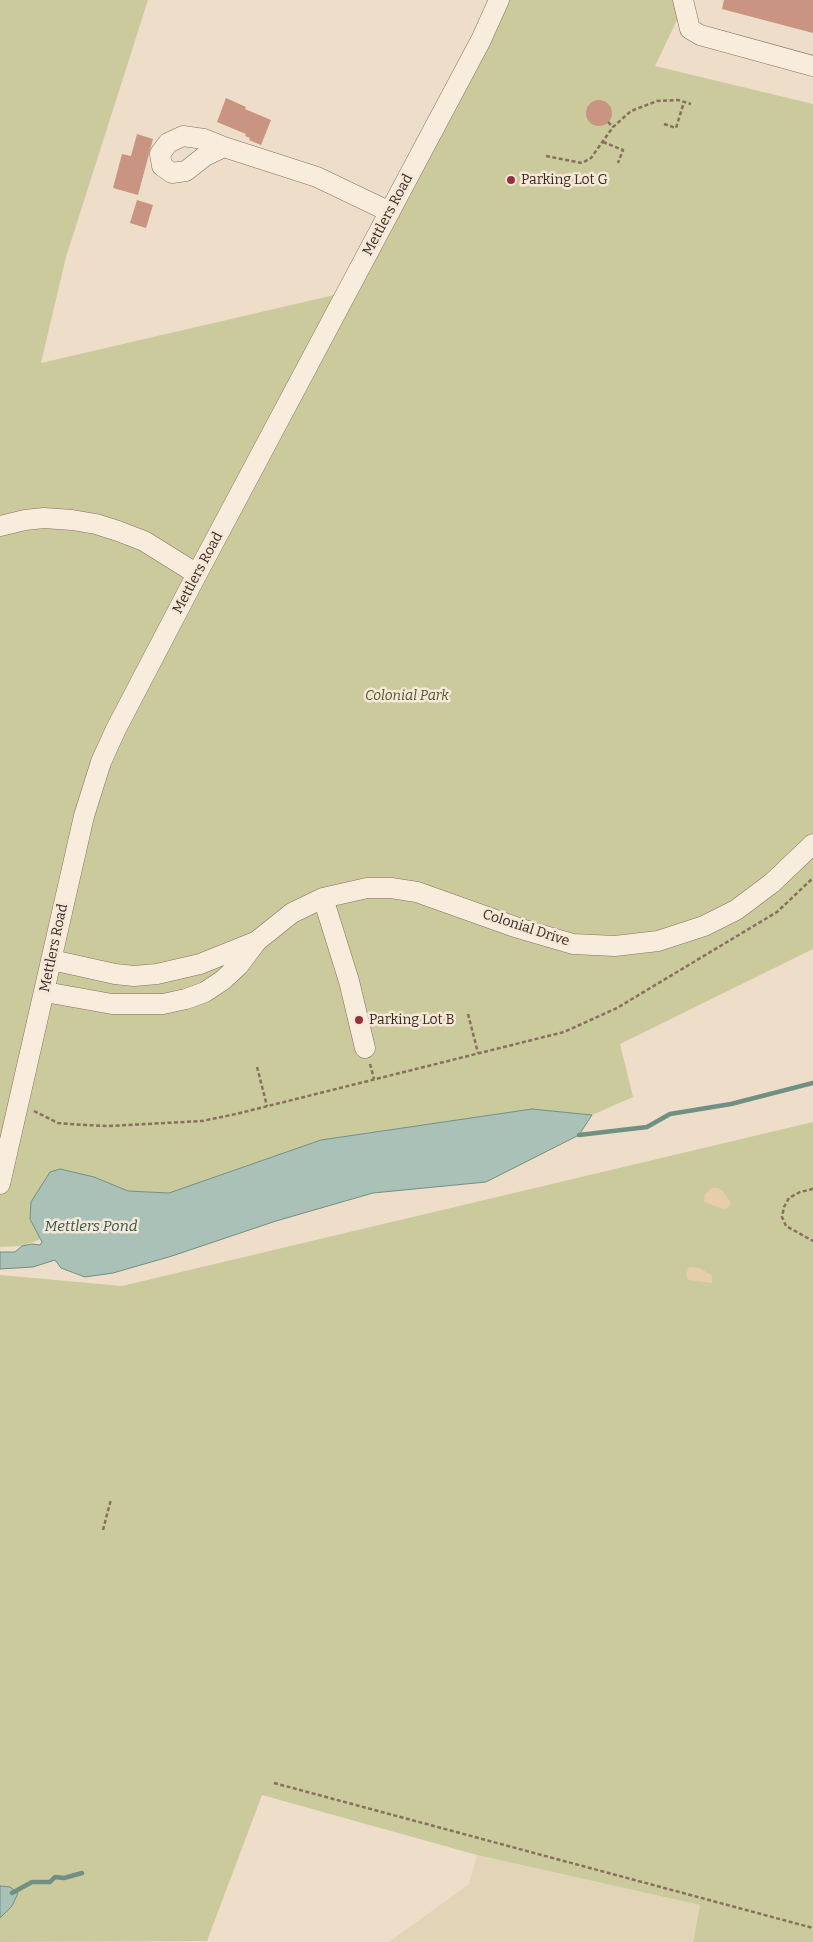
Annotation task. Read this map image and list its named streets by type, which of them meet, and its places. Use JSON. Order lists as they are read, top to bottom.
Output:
{
  "streets": {
    "street": ["Mettlers Road", "Colonial Drive"]
  },
  "crossings": [
    ["Mettlers Road", "Colonial Drive"]
  ],
  "water": ["Mettlers Pond"],
  "parks": ["Colonial Park"],
  "places": ["Parking Lot G", "Parking Lot B"]
}
